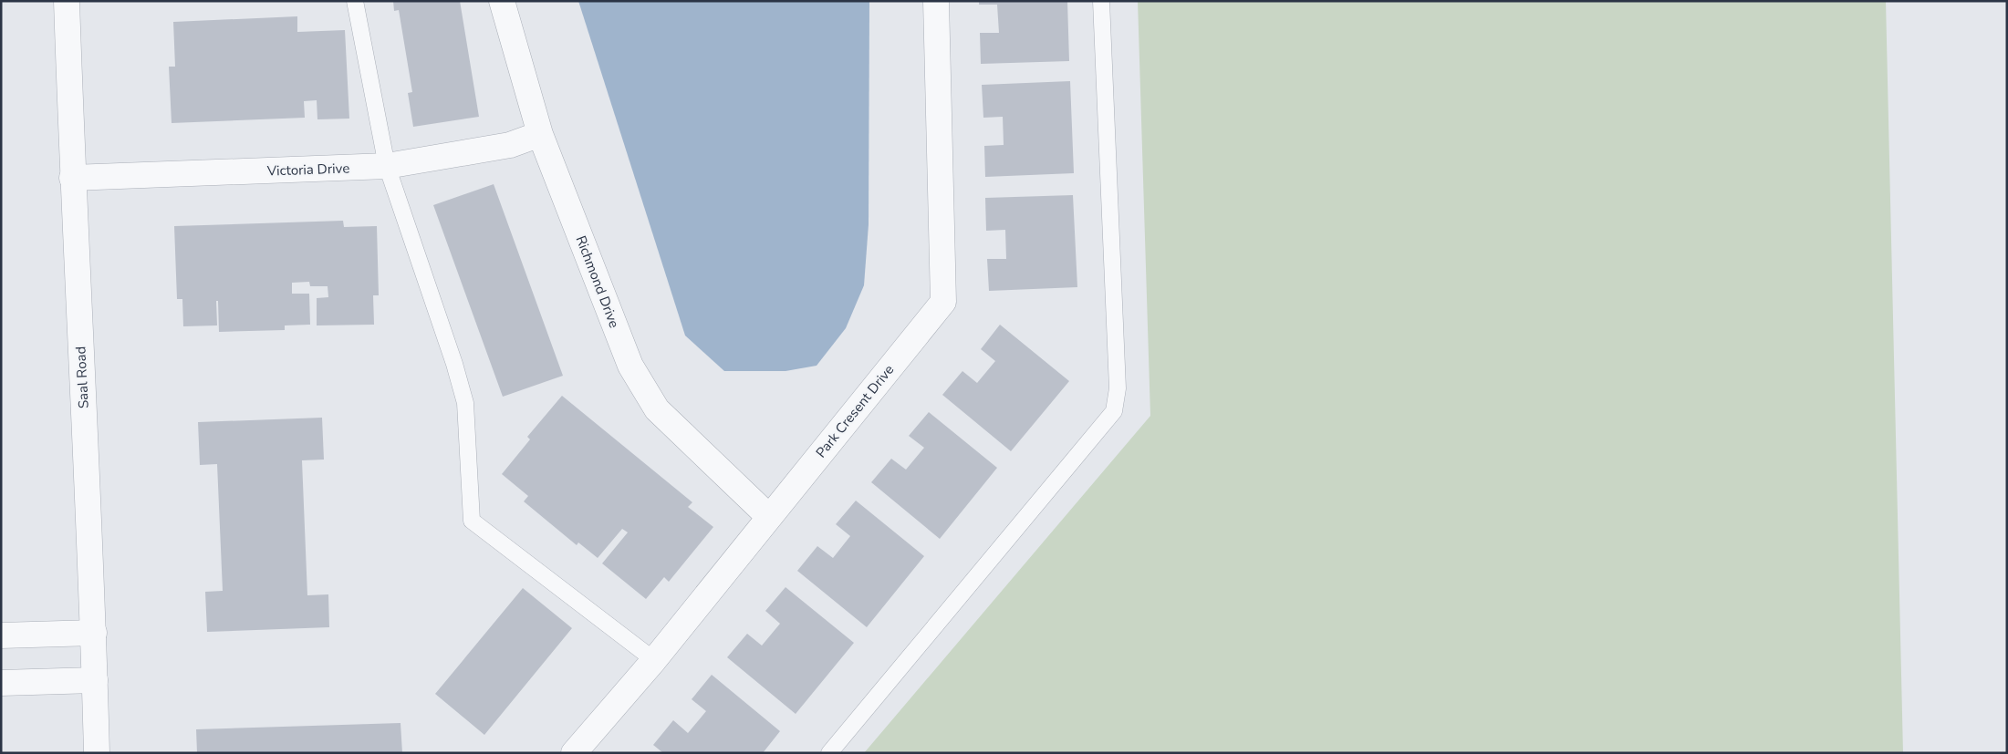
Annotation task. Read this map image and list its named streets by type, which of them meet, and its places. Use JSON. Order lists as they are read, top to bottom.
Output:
{
  "streets": {
    "street": [
      "Victoria Drive",
      "Richmond Drive",
      "Saal Road",
      "Park Cresent Drive"
    ]
  },
  "crossings": [
    ["Victoria Drive", "Richmond Drive"],
    ["Victoria Drive", "Saal Road"],
    ["Richmond Drive", "Park Cresent Drive"]
  ]
}
